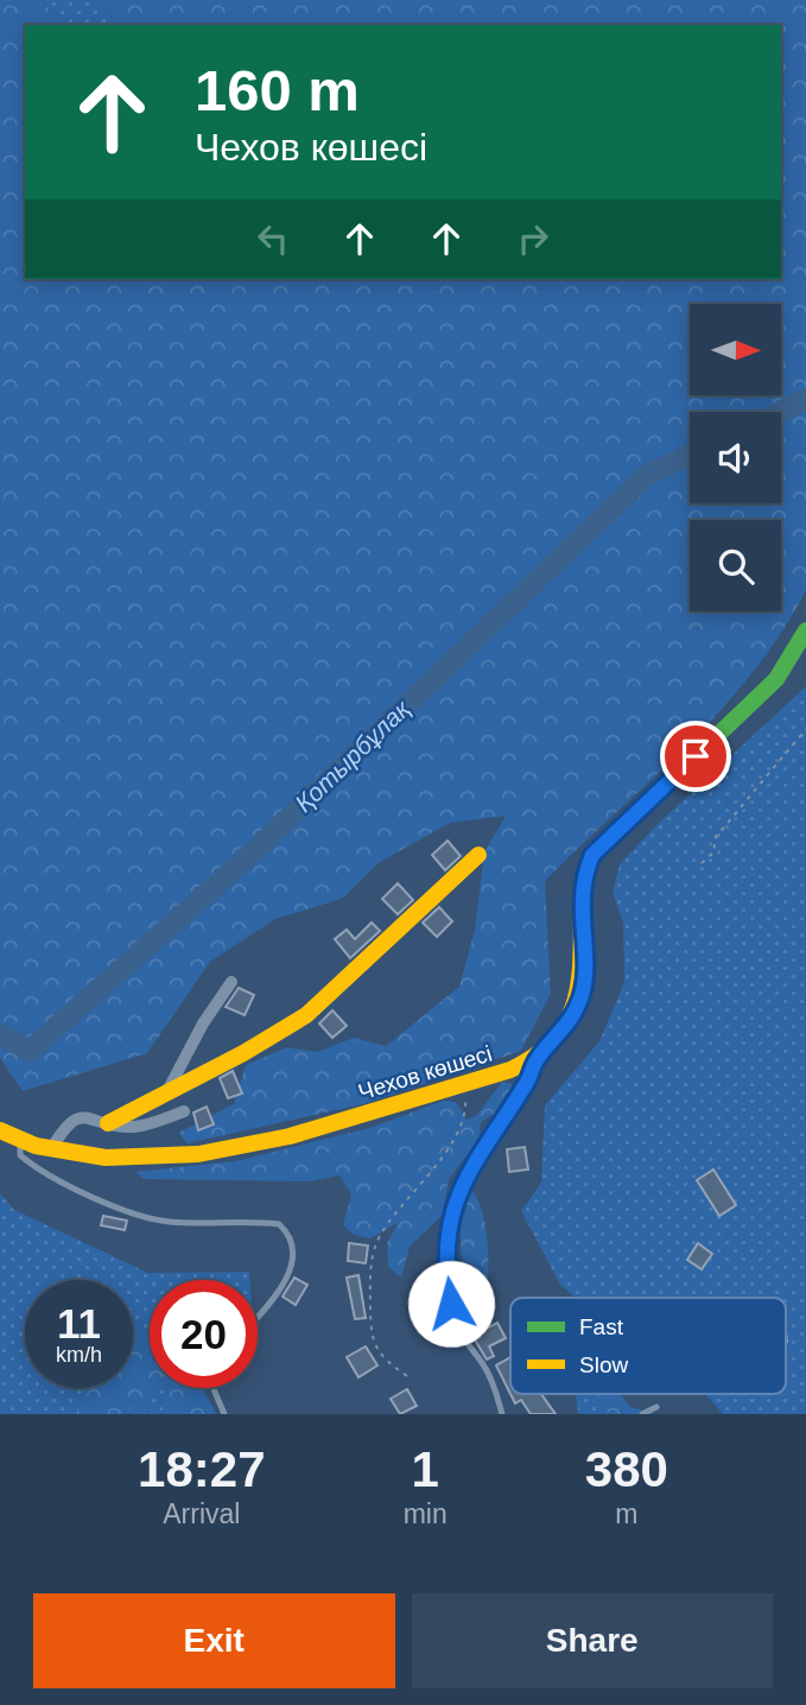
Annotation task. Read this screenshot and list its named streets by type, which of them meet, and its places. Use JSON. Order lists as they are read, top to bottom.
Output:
{
  "streets": {
    "main road": ["Чехов көшесі"]
  },
  "water": ["Қотырбұлақ"],
  "legend": ["Fast", "Slow"],
  "north": "right",
  "page": {
    "turn": ["160 m", "Чехов көшесі"],
    "speed": "11 km/h",
    "limit": "20",
    "eta": [
      "18:27",
      "Arrival",
      "1",
      "min",
      "380",
      "m"
    ],
    "buttons": ["Exit", "Share"]
  }
}
